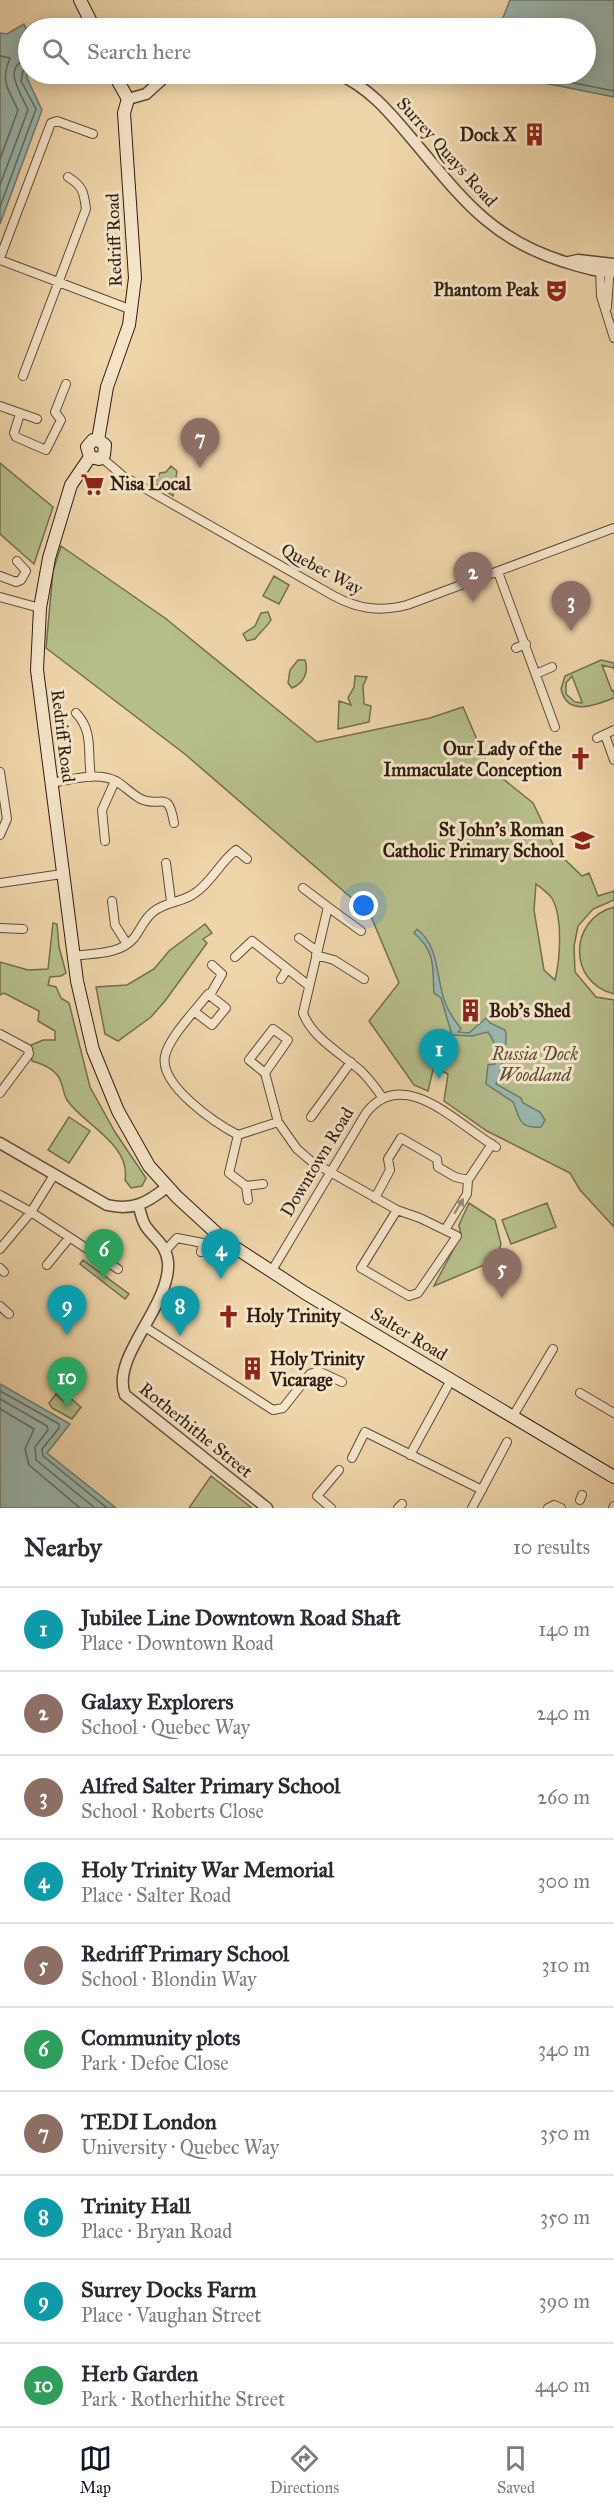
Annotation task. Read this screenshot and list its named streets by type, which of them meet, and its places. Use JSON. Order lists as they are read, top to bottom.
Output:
{
  "streets": {
    "main road": ["Redriff Road", "Salter Road"],
    "street": [
      "Surrey Quays Road",
      "Quebec Way",
      "Downtown Road",
      "Rotherhithe Street"
    ]
  },
  "crossings": [
    ["Redriff Road", "Quebec Way"],
    ["Redriff Road", "Salter Road"],
    ["Downtown Road", "Salter Road"]
  ],
  "parks": ["Russia Dock Woodland"],
  "places": {
    "building": ["Dock X", "Bob's Shed", "Holy Trinity Vicarage"],
    "theatre": ["Phantom Peak"],
    "supermarket": ["Nisa Local"],
    "church": ["Our Lady of the Immaculate Conception", "Holy Trinity"],
    "school or university": ["St John's Roman Catholic Primary School"]
  },
  "page": {
    "search": "Search here",
    "pins": [
      "7",
      "2",
      "3",
      "1",
      "4",
      "6",
      "5",
      "9",
      "8",
      "10"
    ],
    "heading": ["Nearby", "10 results"],
    "list": [
      {
        "mark": "1",
        "name": "Jubilee Line Downtown Road Shaft",
        "note": "Place · Downtown Road",
        "value": "140 m"
      },
      {
        "mark": "2",
        "name": "Galaxy Explorers",
        "note": "School · Quebec Way",
        "value": "240 m"
      },
      {
        "mark": "3",
        "name": "Alfred Salter Primary School",
        "note": "School · Roberts Close",
        "value": "260 m"
      },
      {
        "mark": "4",
        "name": "Holy Trinity War Memorial",
        "note": "Place · Salter Road",
        "value": "300 m"
      },
      {
        "mark": "5",
        "name": "Redriff Primary School",
        "note": "School · Blondin Way",
        "value": "310 m"
      },
      {
        "mark": "6",
        "name": "Community plots",
        "note": "Park · Defoe Close",
        "value": "340 m"
      },
      {
        "mark": "7",
        "name": "TEDI London",
        "note": "University · Quebec Way",
        "value": "350 m"
      },
      {
        "mark": "8",
        "name": "Trinity Hall",
        "note": "Place · Bryan Road",
        "value": "350 m"
      },
      {
        "mark": "9",
        "name": "Surrey Docks Farm",
        "note": "Place · Vaughan Street",
        "value": "390 m"
      },
      {
        "mark": "10",
        "name": "Herb Garden",
        "note": "Park · Rotherhithe Street",
        "value": "440 m"
      }
    ],
    "nav": ["Map", "Directions", "Saved"]
  }
}
